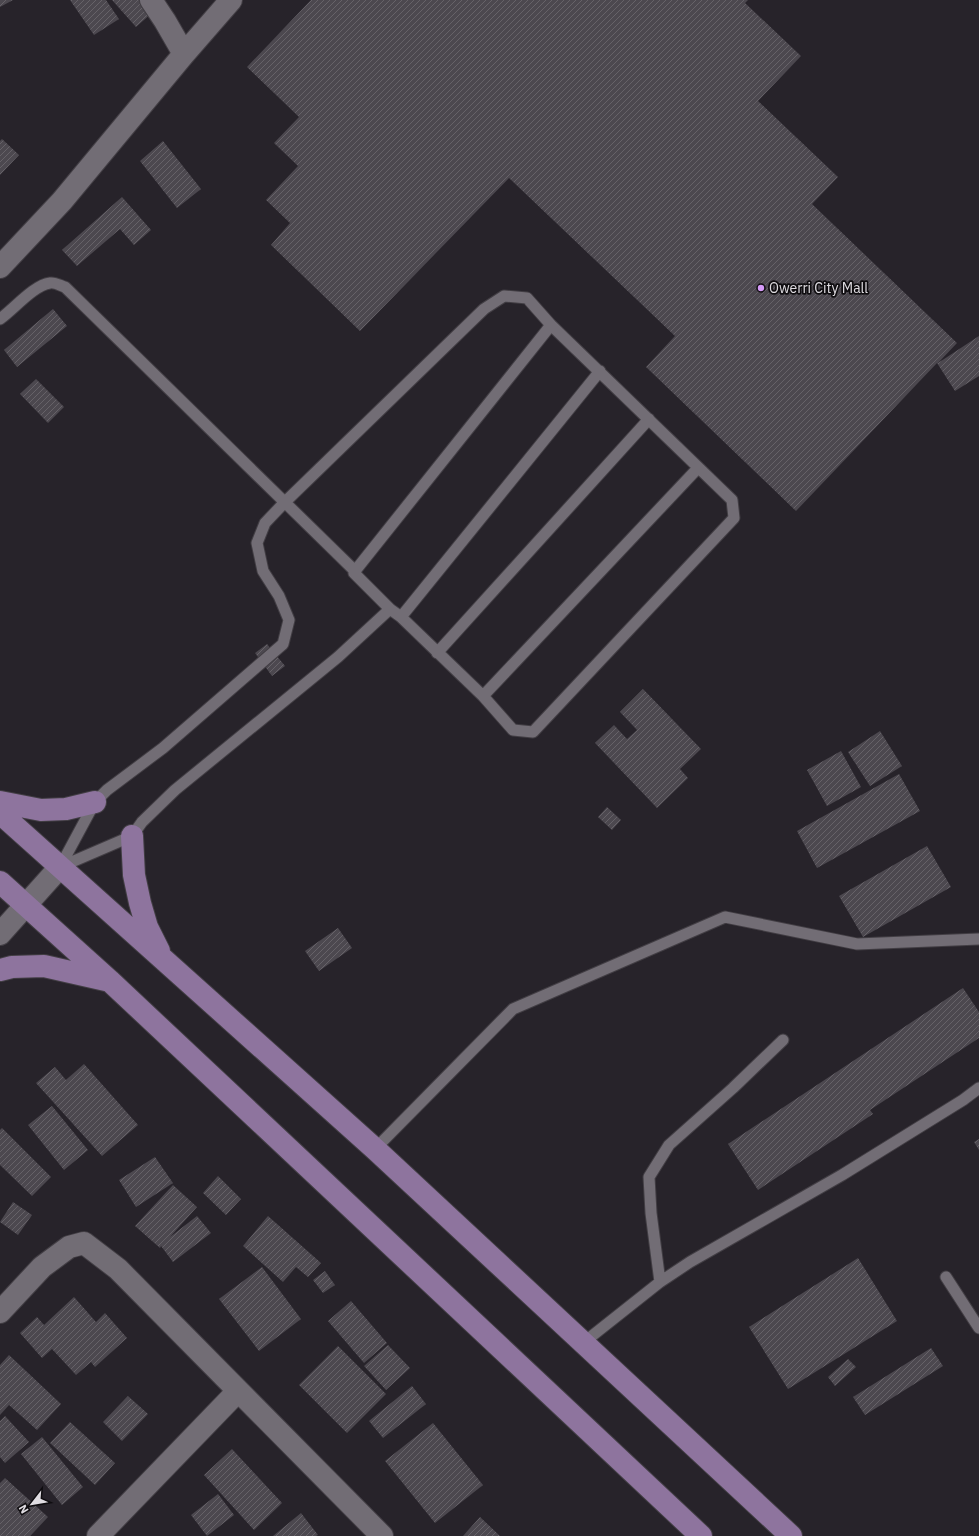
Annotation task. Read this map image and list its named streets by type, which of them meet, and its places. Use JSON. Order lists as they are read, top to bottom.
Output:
{
  "places": ["Owerri City Mall"],
  "north": "bottom left"
}
